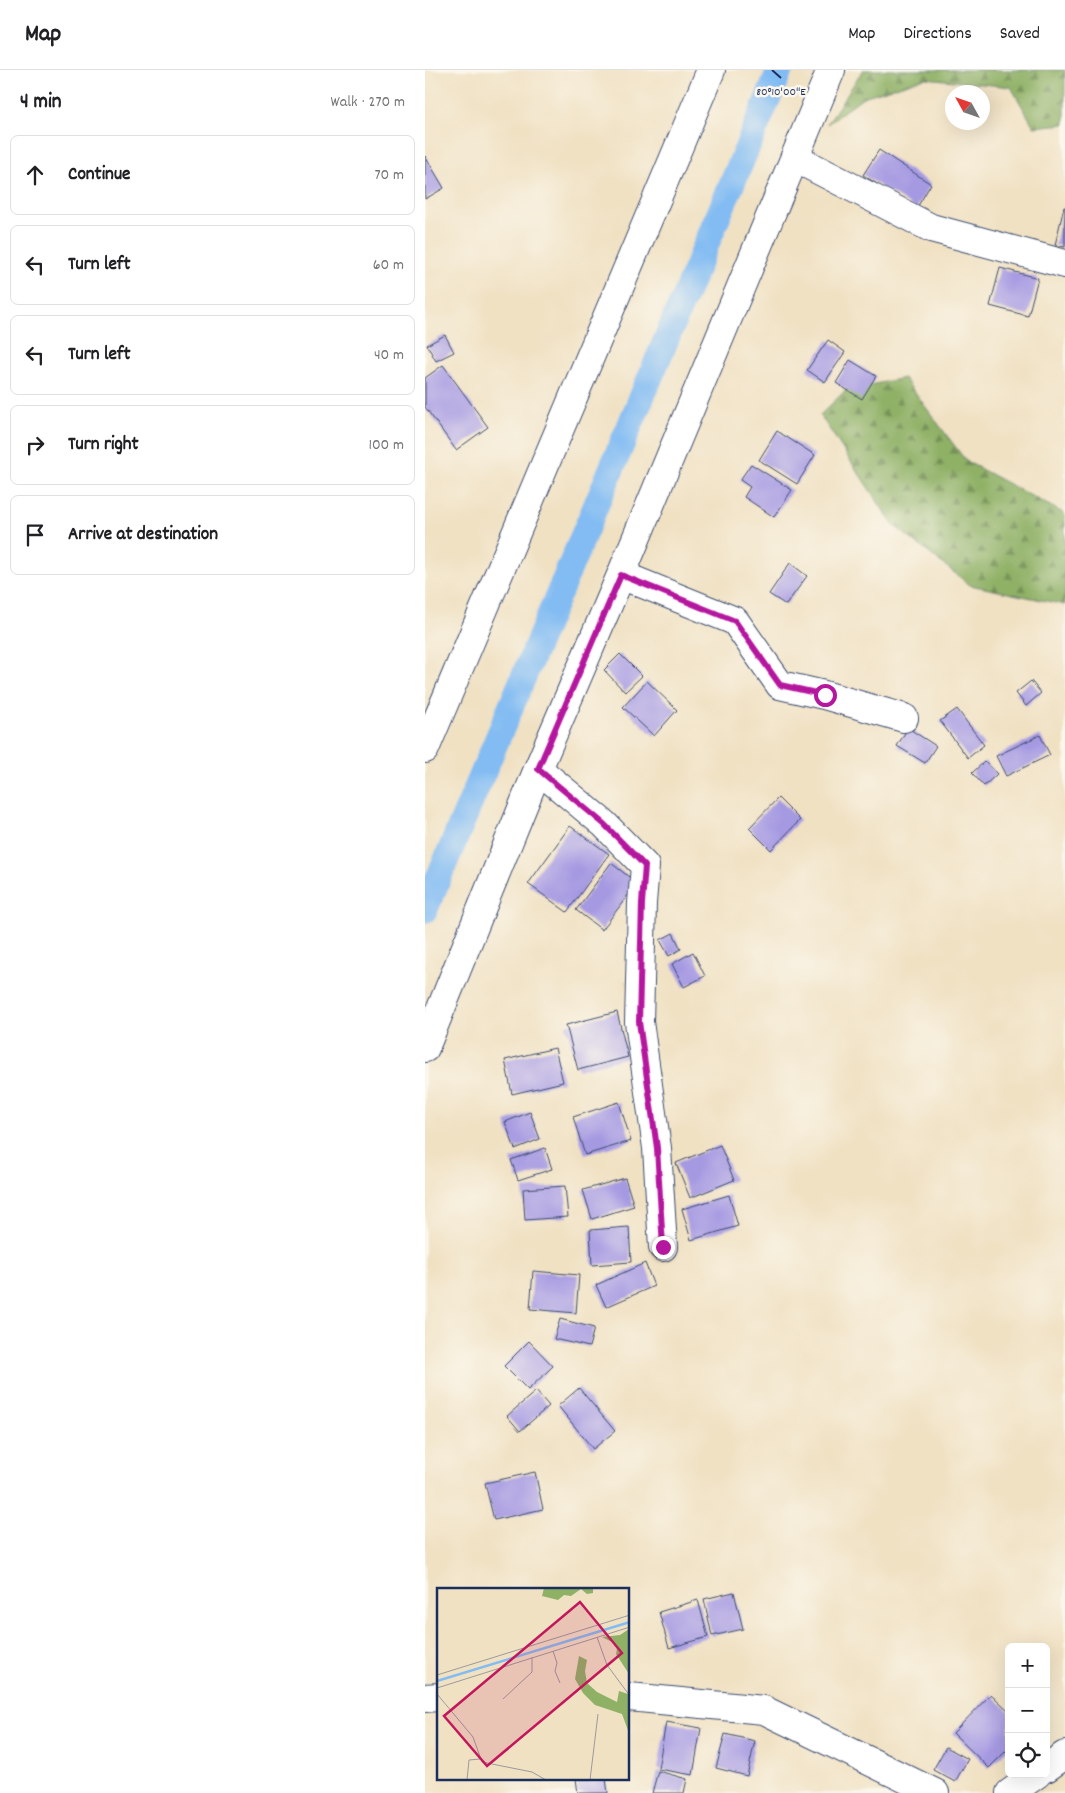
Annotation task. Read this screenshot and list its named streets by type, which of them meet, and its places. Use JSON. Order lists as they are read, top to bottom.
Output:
{
  "north": "top left",
  "page": {
    "header": "Map",
    "nav": ["Map", "Directions", "Saved"],
    "heading": ["4 min", "Walk · 270 m"],
    "list": [
      ["Continue", "70 m"],
      ["Turn left", "60 m"],
      ["Turn left", "40 m"],
      ["Turn right", "100 m"],
      "Arrive at destination"
    ],
    "map_buttons": ["+", "−"]
  },
  "coordinates": ["80°10'00\"E"]
}
